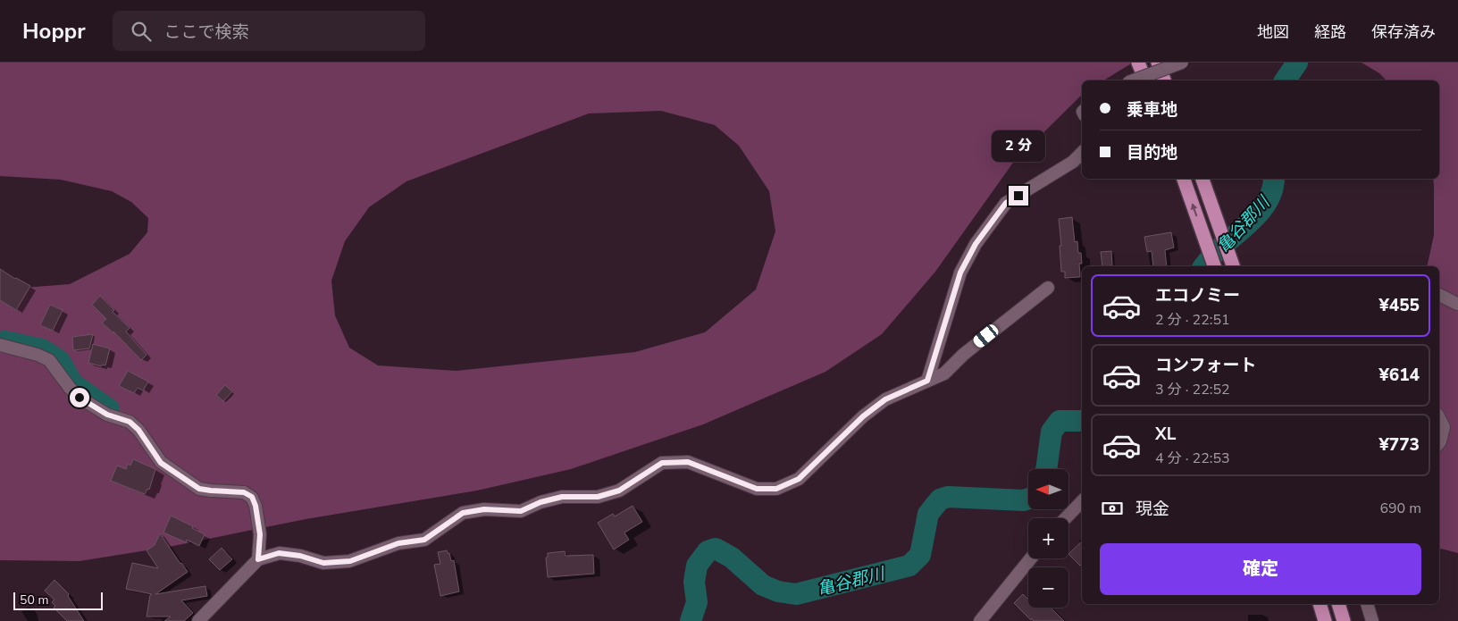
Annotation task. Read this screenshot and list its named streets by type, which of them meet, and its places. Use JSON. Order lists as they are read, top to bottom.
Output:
{
  "water": ["亀谷郡川"],
  "scale_bar": "50 m",
  "north": "left",
  "page": {
    "header": "Hoppr",
    "search": "ここで検索",
    "nav": ["地図", "経路", "保存済み"],
    "banner": ["乗車地", "目的地"],
    "bubble": "2 分",
    "list": [
      {
        "name": "エコノミー",
        "note": "2 分 · 22:51",
        "value": "¥455"
      },
      {
        "name": "コンフォート",
        "note": "3 分 · 22:52",
        "value": "¥614"
      },
      {
        "name": "XL",
        "note": "4 分 · 22:53",
        "value": "¥773"
      }
    ],
    "map_buttons": ["+", "−"],
    "pay": ["現金", "690 m"],
    "buttons": "確定",
    "scale": "50 m"
  }
}
